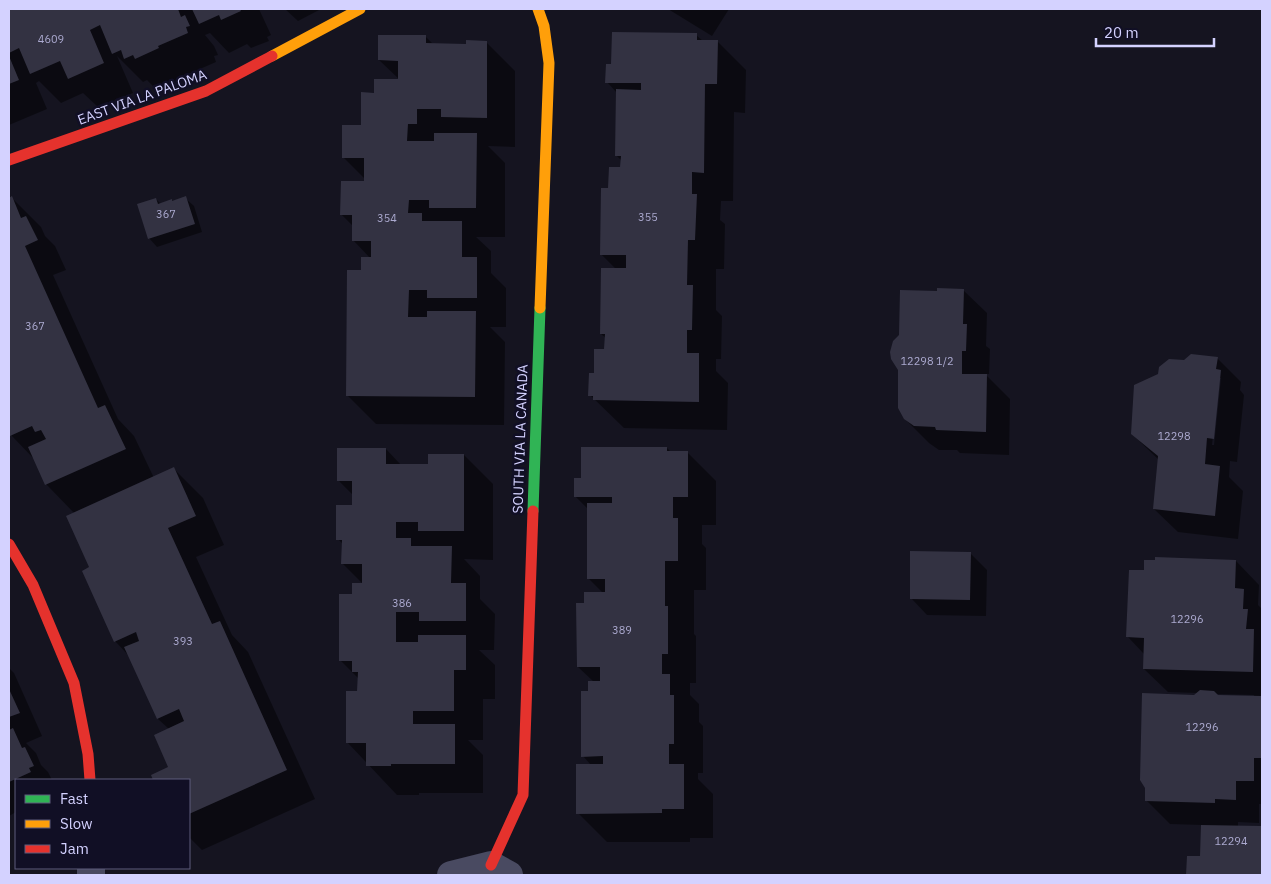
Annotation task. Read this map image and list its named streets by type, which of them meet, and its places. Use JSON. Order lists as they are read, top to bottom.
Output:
{
  "streets": {
    "street": ["EAST VIA LA PALOMA", "SOUTH VIA LA CANADA"]
  },
  "house_numbers": [
    "4609",
    "367",
    "355",
    "354",
    "367",
    "12298 1/2",
    "12298",
    "386",
    "12296",
    "389",
    "393",
    "12296",
    "12294"
  ],
  "legend": ["Fast", "Slow", "Jam"],
  "scale_bar": "20 m"
}
